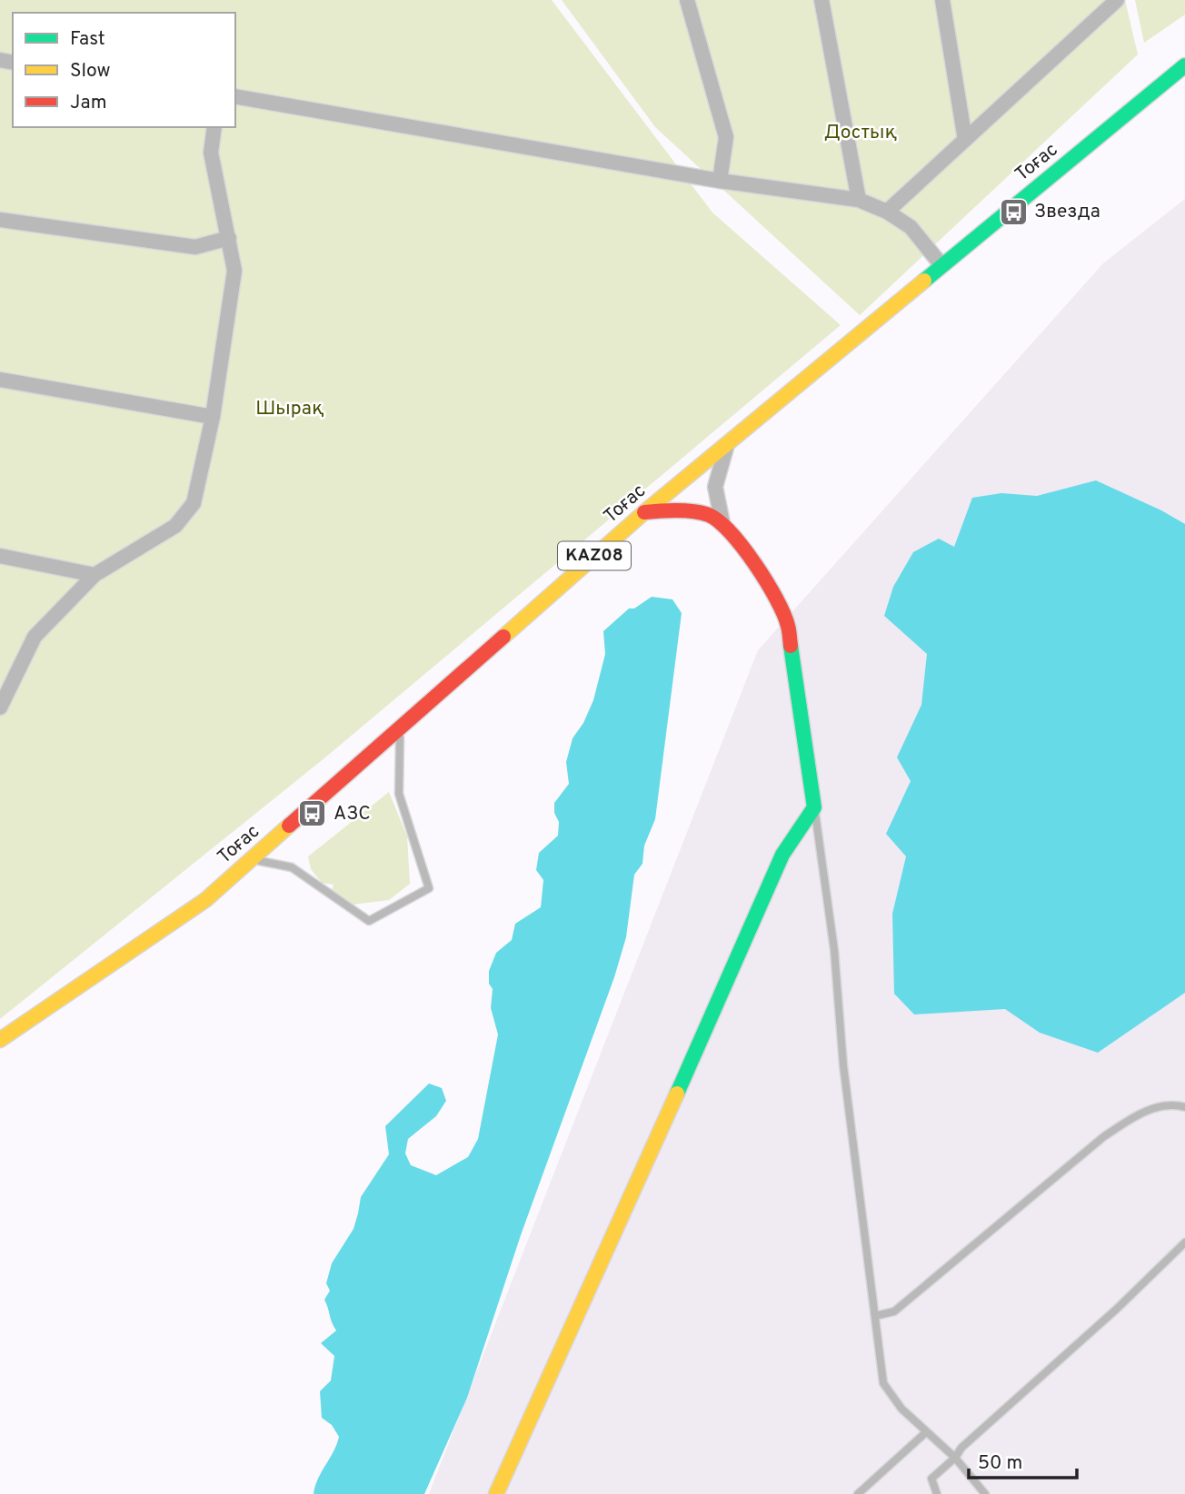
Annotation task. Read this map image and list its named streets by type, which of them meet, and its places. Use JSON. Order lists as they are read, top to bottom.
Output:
{
  "streets": {
    "main road": ["Тоғас", "KAZ08"]
  },
  "parks": ["Достық", "Шырақ"],
  "places": {
    "bus stop": ["Звезда", "АЗС"]
  },
  "legend": ["Fast", "Slow", "Jam"],
  "scale_bar": "50 m"
}
